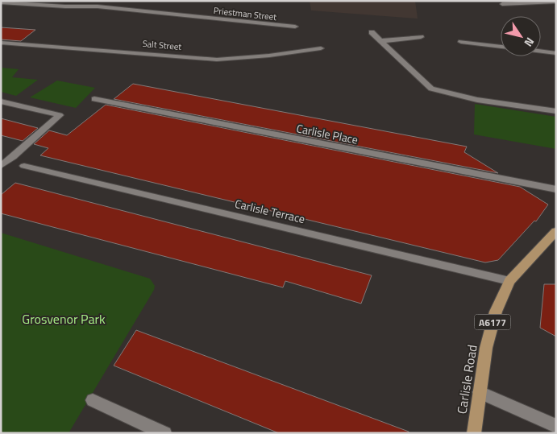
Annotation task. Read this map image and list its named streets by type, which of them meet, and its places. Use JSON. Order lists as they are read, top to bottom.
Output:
{
  "streets": {
    "main road": ["A6177", "Carlisle Road"],
    "street": [
      "Priestman Street",
      "Salt Street",
      "Carlisle Place",
      "Carlisle Terrace"
    ]
  },
  "crossings": [
    ["Carlisle Terrace", "Carlisle Road"]
  ],
  "parks": ["Grosvenor Park"],
  "north": "bottom right"
}
